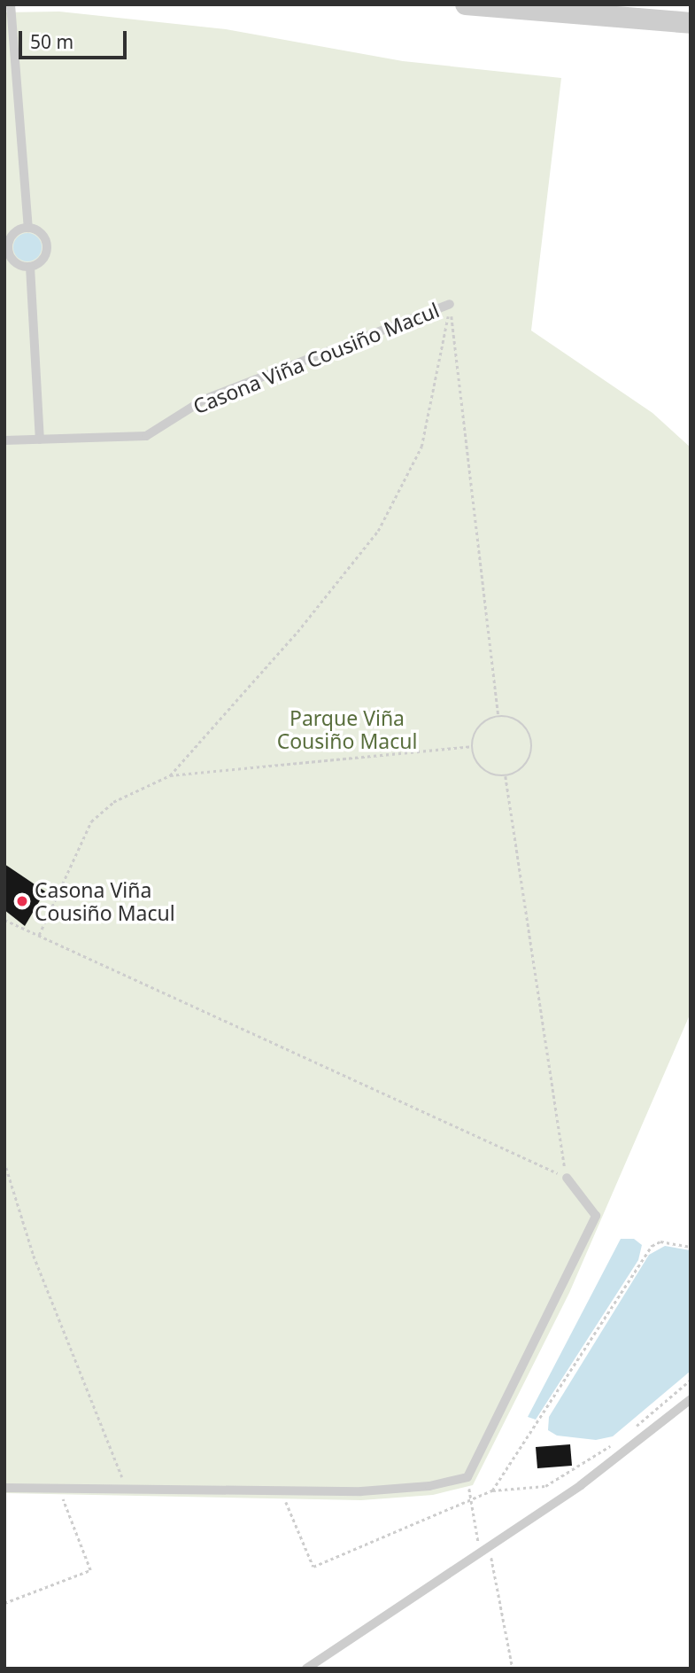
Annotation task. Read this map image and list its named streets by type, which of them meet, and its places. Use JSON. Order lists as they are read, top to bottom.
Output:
{
  "streets": {
    "lane": ["Casona Viña Cousiño Macul"]
  },
  "parks": ["Parque Viña Cousiño Macul"],
  "places": ["Casona Viña Cousiño Macul"],
  "scale_bar": "50 m"
}
